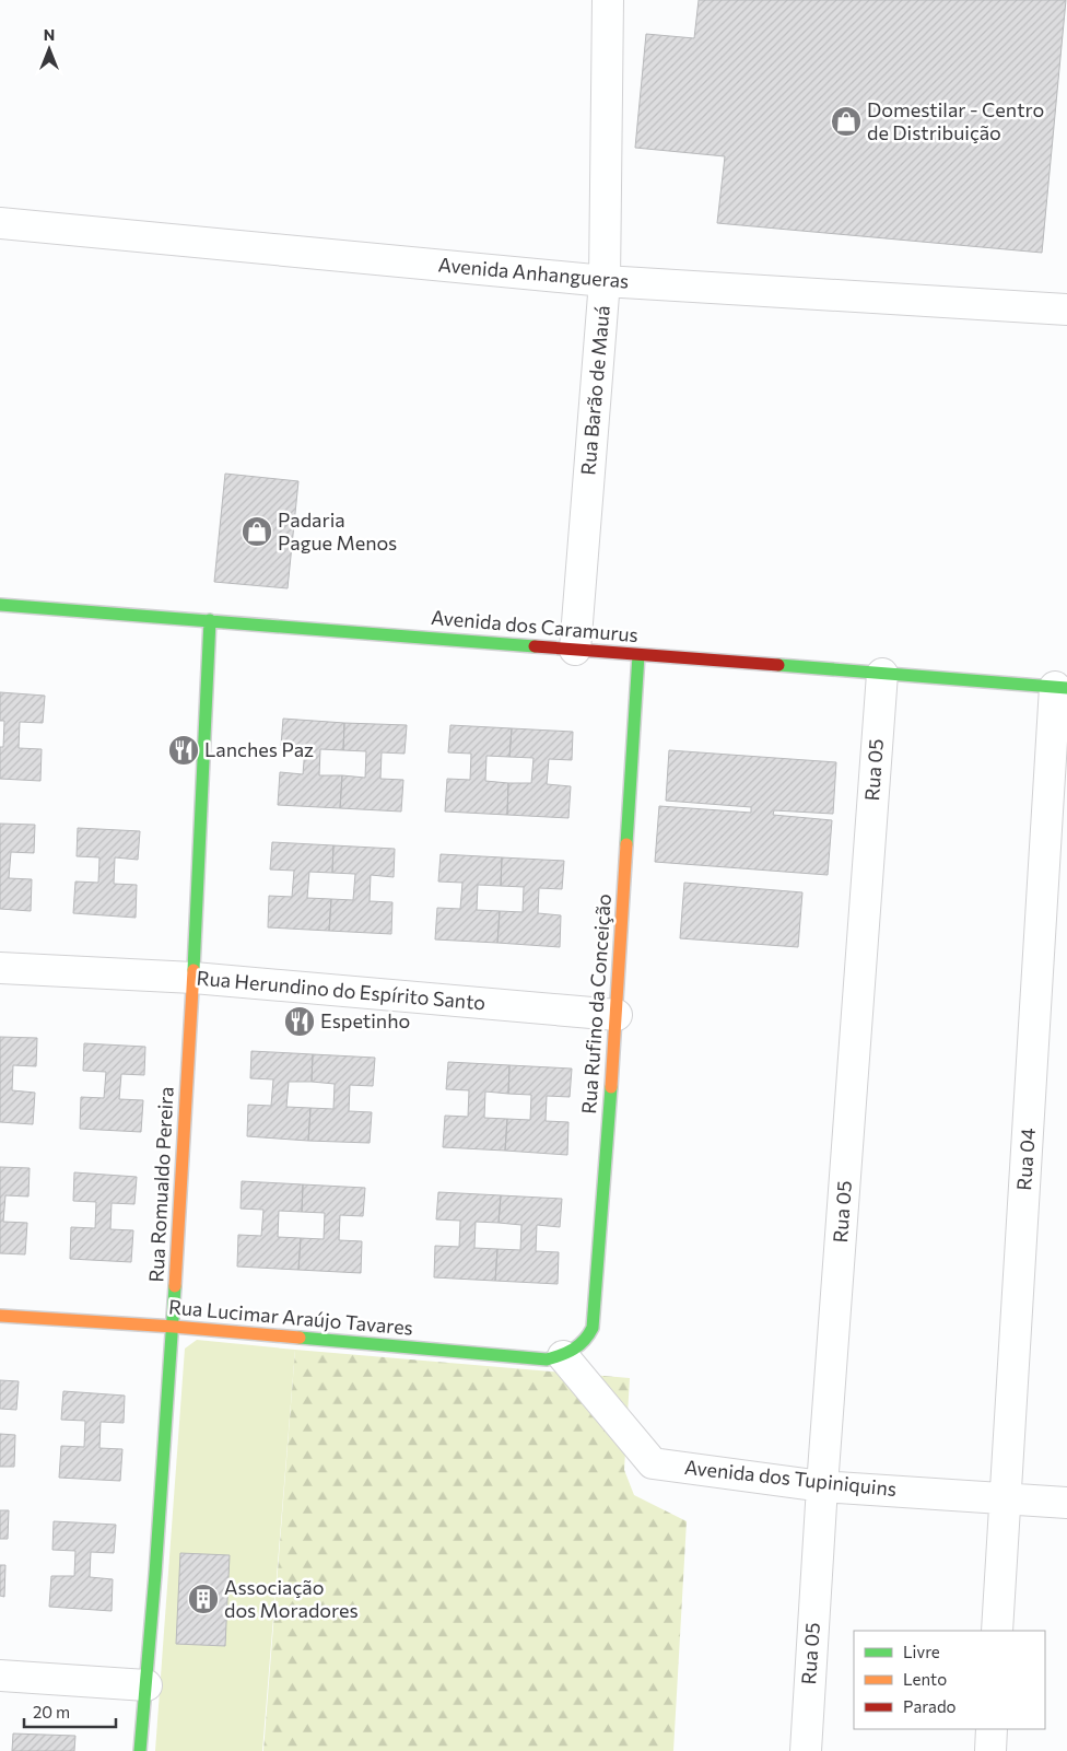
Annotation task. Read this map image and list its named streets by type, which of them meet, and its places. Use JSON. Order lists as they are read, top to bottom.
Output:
{
  "streets": {
    "street": [
      "Avenida Anhangueras",
      "Rua Barão de Mauá",
      "Avenida dos Caramurus",
      "Rua 05",
      "Rua Herundino do Espírito Santo",
      "Rua Rufino da Conceição",
      "Rua 04",
      "Rua Romualdo Pereira",
      "Rua Lucimar Araújo Tavares",
      "Avenida dos Tupiniquins"
    ]
  },
  "crossings": [
    ["Avenida Anhangueras", "Rua Barão de Mauá"],
    ["Rua Barão de Mauá", "Avenida dos Caramurus"],
    ["Avenida dos Caramurus", "Rua 05"],
    ["Avenida dos Caramurus", "Rua Rufino da Conceição"],
    ["Avenida dos Caramurus", "Rua 04"],
    ["Avenida dos Caramurus", "Rua Romualdo Pereira"],
    ["Rua 05", "Avenida dos Tupiniquins"],
    ["Rua Herundino do Espírito Santo", "Rua Rufino da Conceição"],
    ["Rua Herundino do Espírito Santo", "Rua Romualdo Pereira"],
    ["Rua Rufino da Conceição", "Rua Lucimar Araújo Tavares"],
    ["Rua Rufino da Conceição", "Avenida dos Tupiniquins"],
    ["Rua 04", "Avenida dos Tupiniquins"],
    ["Rua Romualdo Pereira", "Rua Lucimar Araújo Tavares"],
    ["Rua Lucimar Araújo Tavares", "Avenida dos Tupiniquins"]
  ],
  "places": {
    "shop": ["Domestilar - Centro de Distribuição", "Padaria Pague Menos"],
    "restaurant": ["Lanches Paz", "Espetinho"],
    "building": ["Associação dos Moradores"]
  },
  "legend": ["Livre", "Lento", "Parado"],
  "scale_bar": "20 m",
  "north": "top"
}
